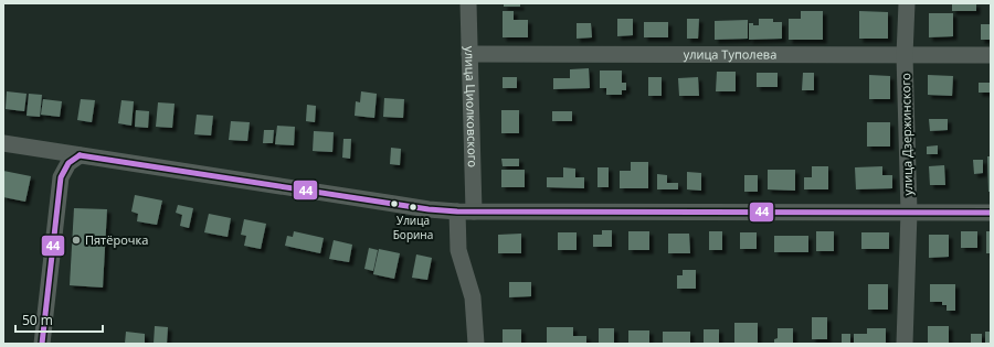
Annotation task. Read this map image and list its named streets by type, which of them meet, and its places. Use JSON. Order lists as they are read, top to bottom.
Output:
{
  "streets": {
    "street": ["улица Туполева", "улица Циолковского", "улица Дзержинского"]
  },
  "crossings": [
    ["улица Туполева", "улица Циолковского"],
    ["улица Туполева", "улица Дзержинского"]
  ],
  "places": ["Улица Борина", "Пятёрочка"],
  "lines": ["transit line 44"],
  "scale_bar": "50 m"
}
